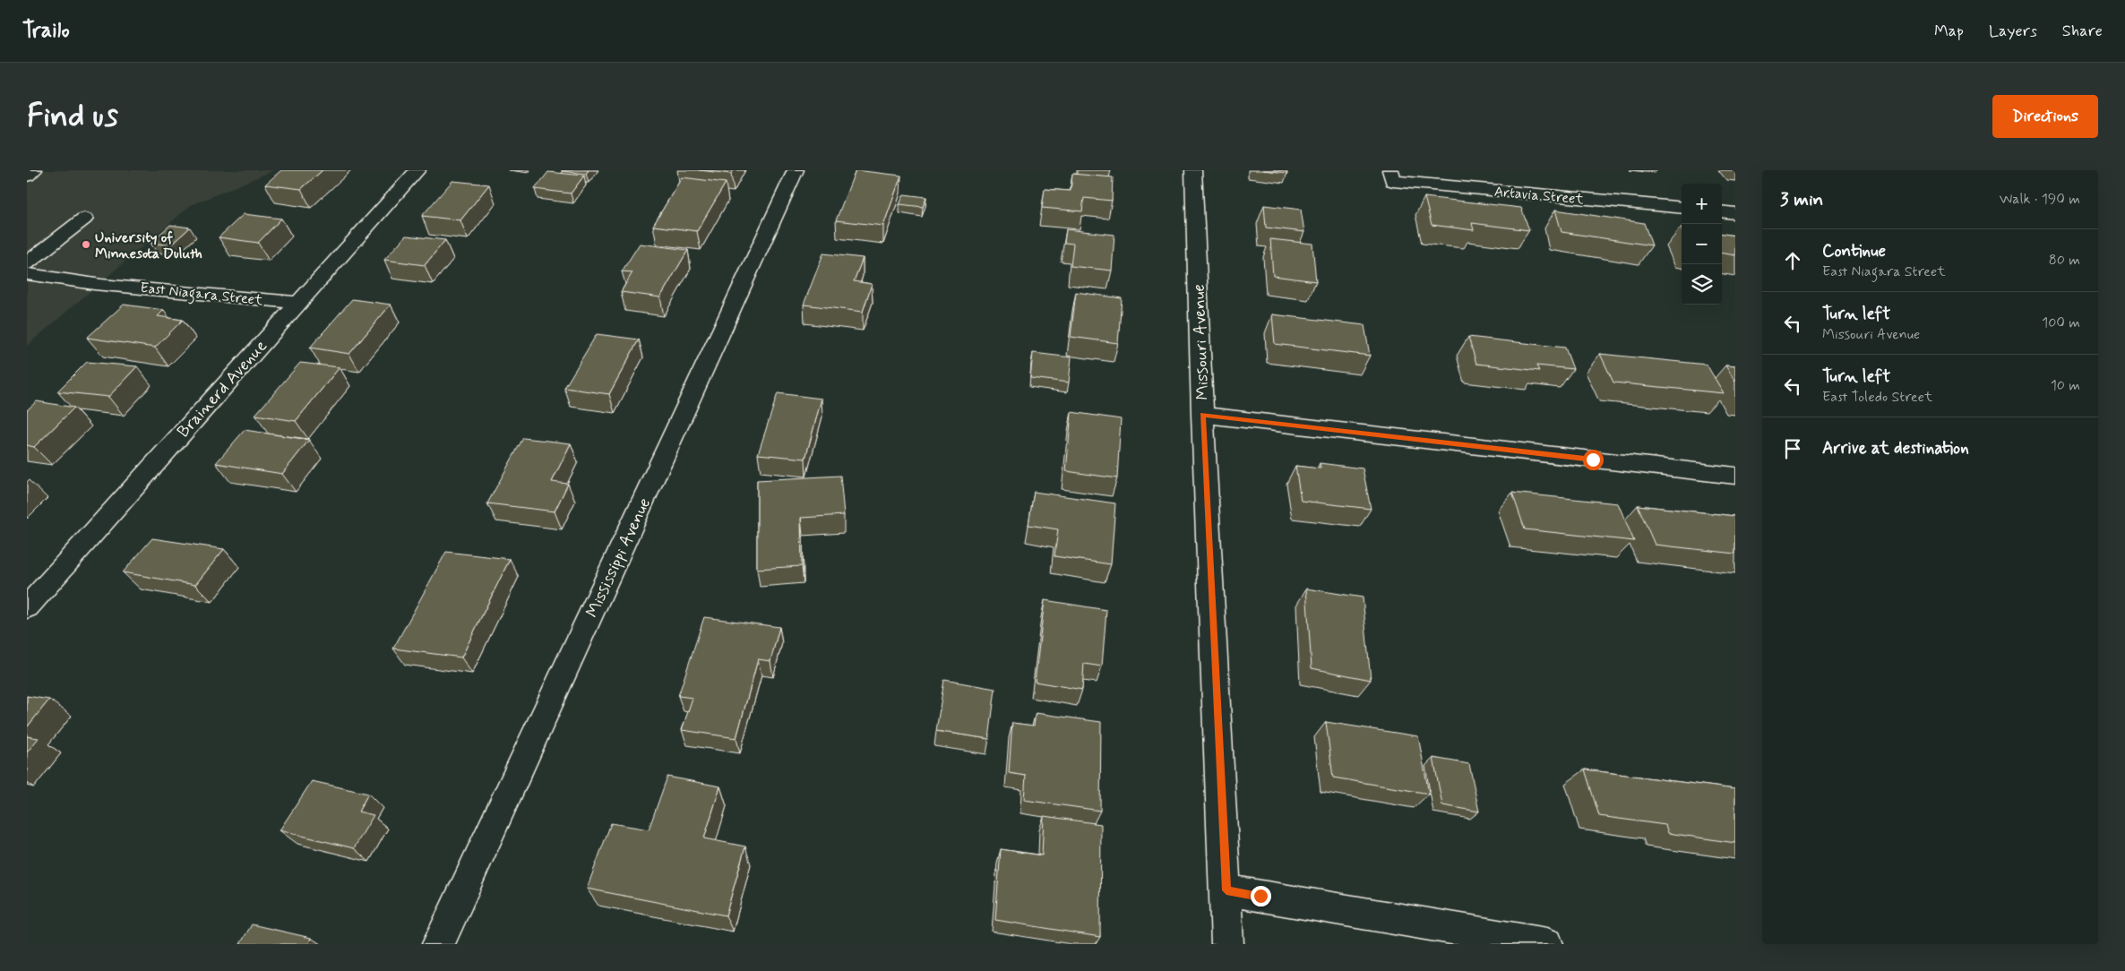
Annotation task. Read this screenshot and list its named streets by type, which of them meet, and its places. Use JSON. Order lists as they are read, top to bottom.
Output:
{
  "streets": {
    "street": [
      "Artavia Street",
      "East Niagara Street",
      "Missouri Avenue",
      "Brainerd Avenue",
      "Mississippi Avenue"
    ]
  },
  "crossings": [
    ["East Niagara Street", "Brainerd Avenue"]
  ],
  "places": ["University of Minnesota Duluth"],
  "page": {
    "header": "Trailo",
    "nav": ["Map", "Layers", "Share"],
    "buttons": "Directions",
    "title": "Find us",
    "heading": ["3 min", "Walk · 190 m"],
    "map_buttons": ["+", "−"],
    "list": [
      ["Continue", "East Niagara Street", "80 m"],
      ["Turn left", "Missouri Avenue", "100 m"],
      ["Turn left", "East Toledo Street", "10 m"],
      "Arrive at destination"
    ]
  }
}
